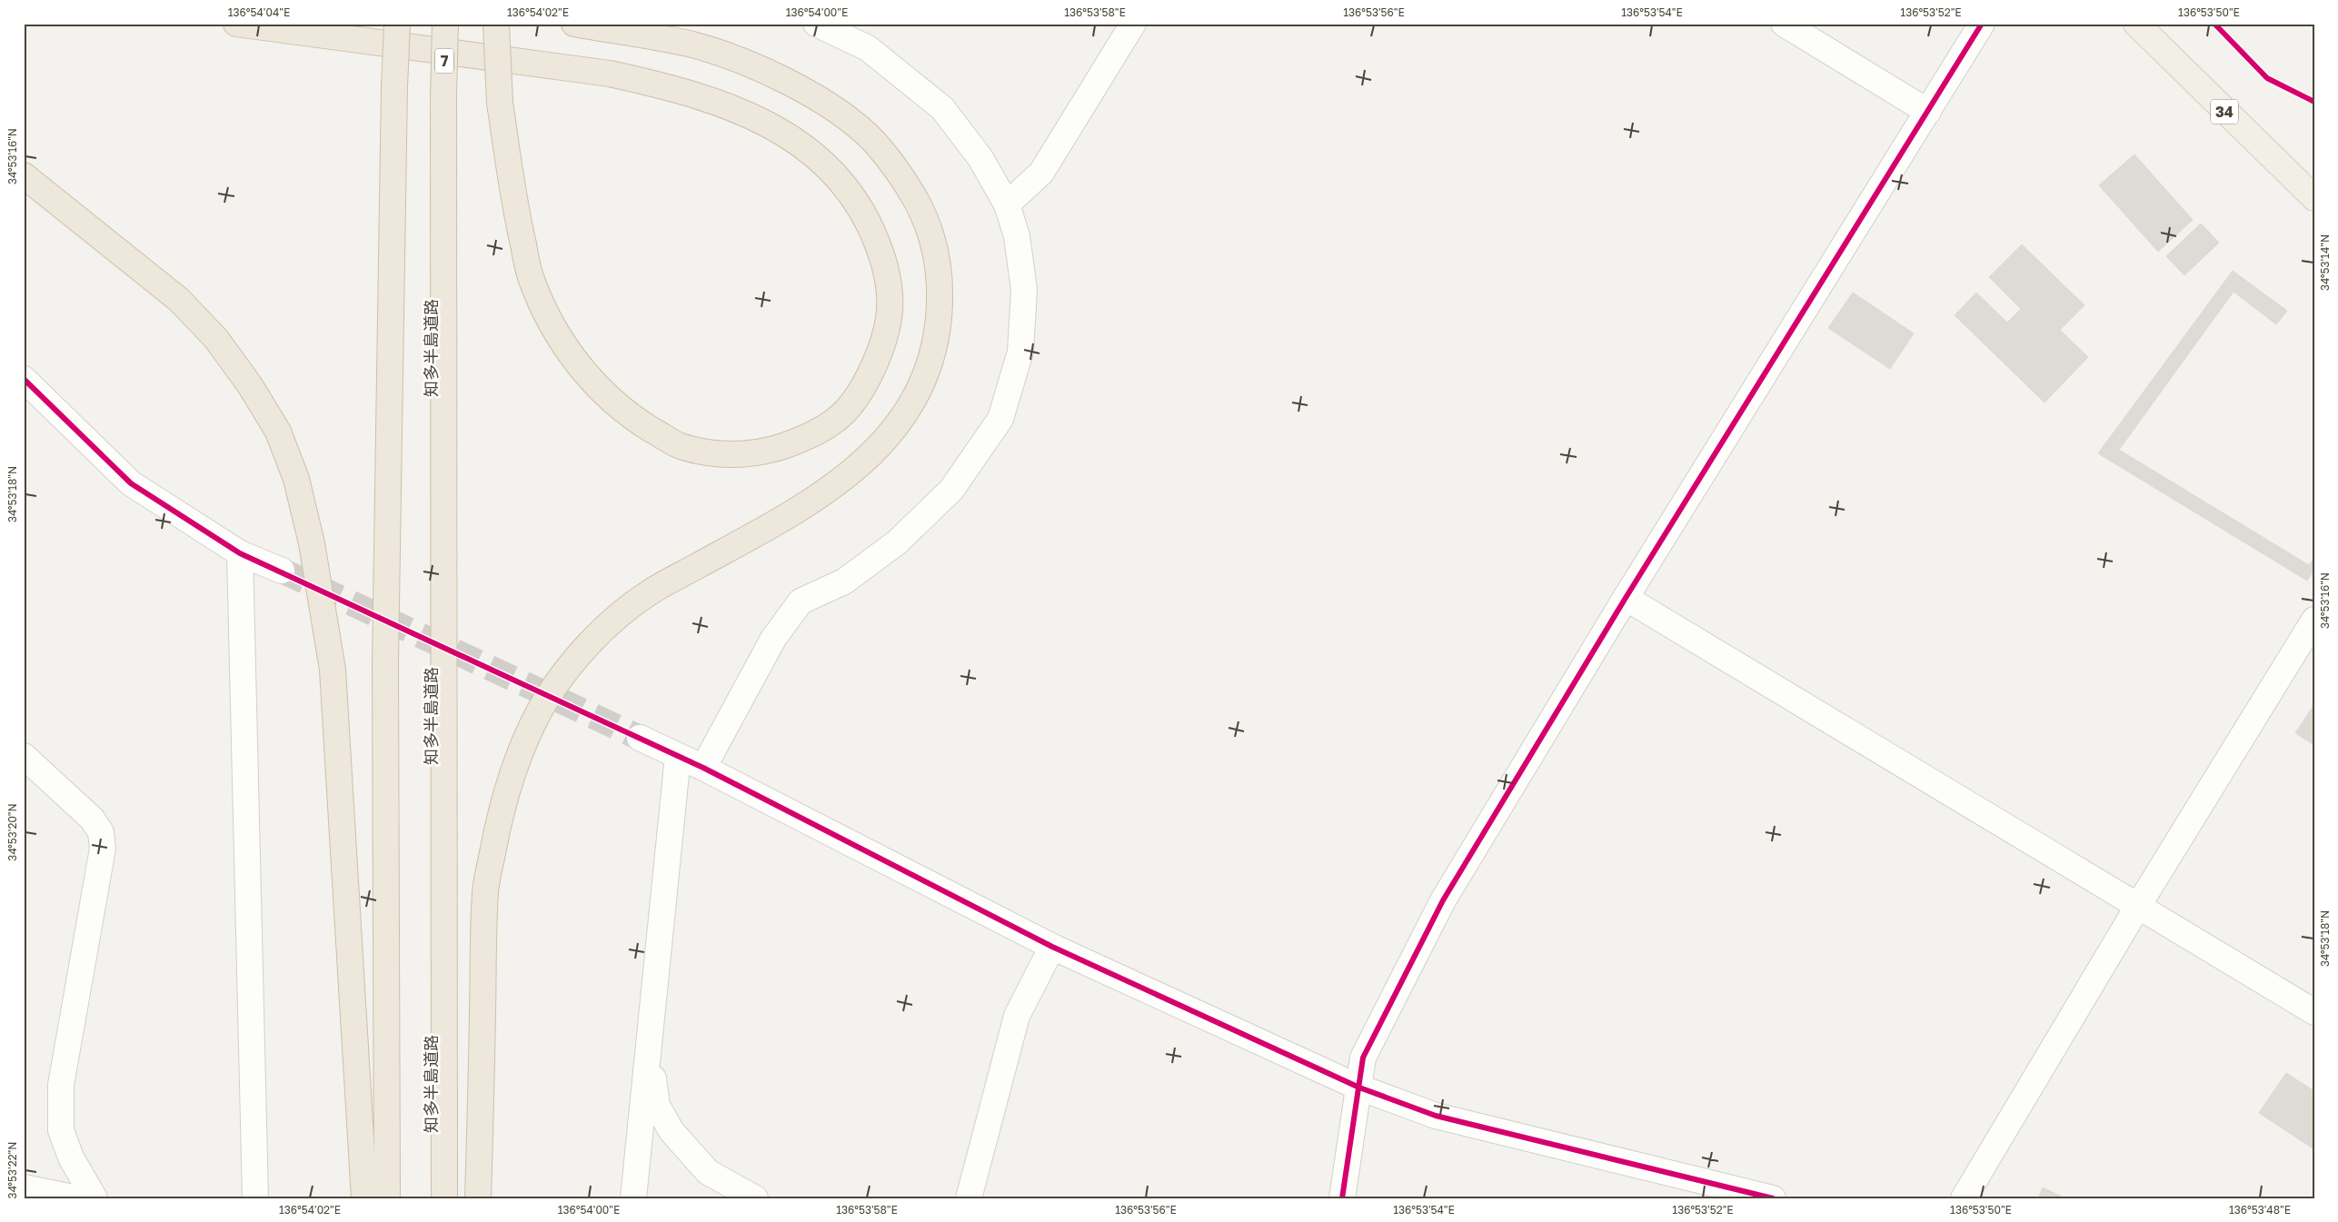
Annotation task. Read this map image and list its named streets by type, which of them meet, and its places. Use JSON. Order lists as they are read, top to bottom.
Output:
{
  "streets": {
    "highway": ["7", "知多半島道路"],
    "main road": ["34"]
  },
  "coordinates": [
    "136°54'04\"E",
    "136°54'02\"E",
    "136°54'00\"E",
    "136°53'58\"E",
    "136°53'56\"E",
    "136°53'54\"E",
    "136°53'52\"E",
    "136°53'50\"E",
    "34°53'16\"N",
    "34°53'14\"N",
    "34°53'18\"N",
    "34°53'20\"N",
    "34°53'22\"N",
    "136°53'48\"E"
  ]
}
